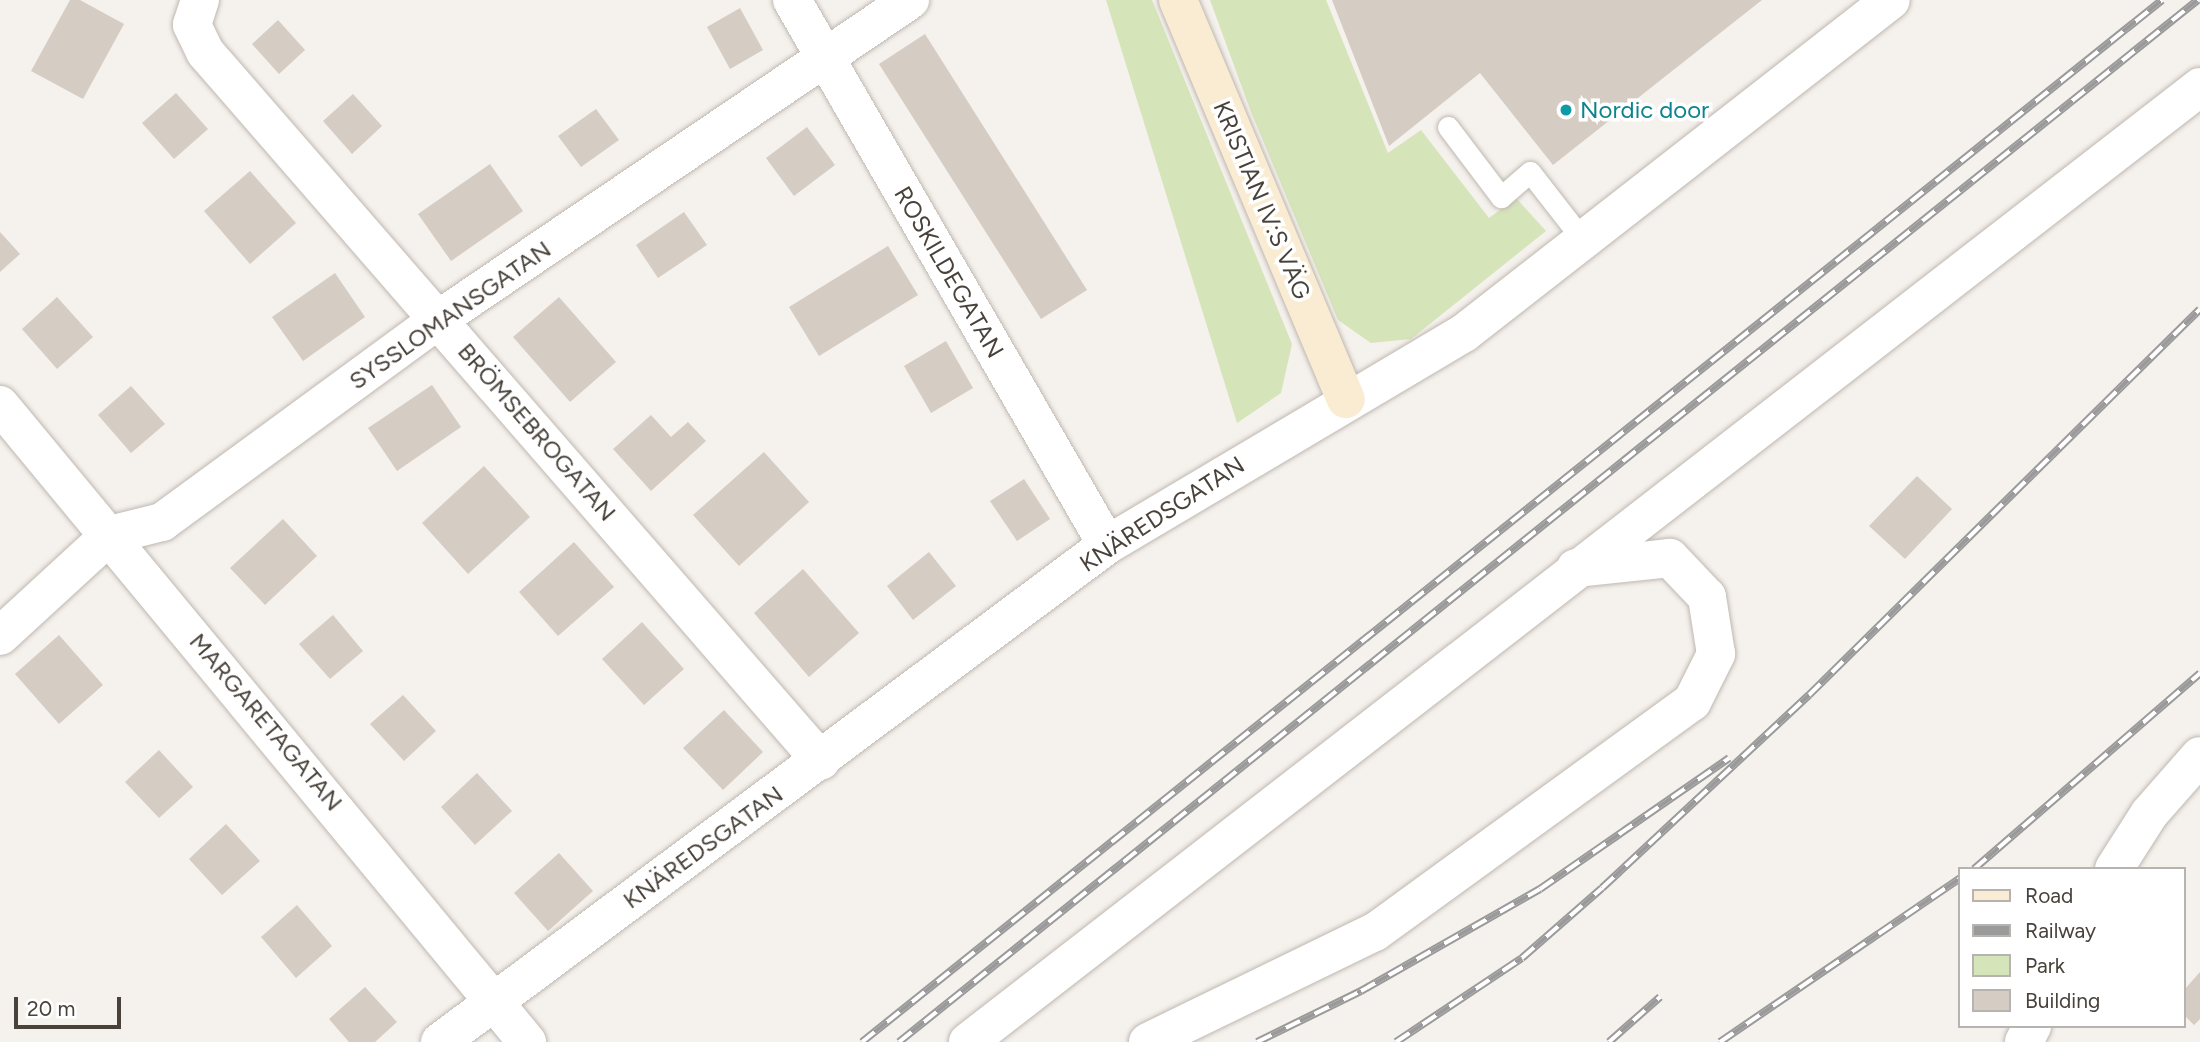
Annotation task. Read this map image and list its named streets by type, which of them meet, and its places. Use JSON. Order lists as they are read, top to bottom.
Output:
{
  "streets": {
    "street": [
      "KRISTIAN IV:S VÄG",
      "ROSKILDEGATAN",
      "SYSSLOMANSGATAN",
      "BRÖMSEBROGATAN",
      "KNÄREDSGATAN",
      "MARGARETAGATAN"
    ]
  },
  "crossings": [
    ["KRISTIAN IV:S VÄG", "KNÄREDSGATAN"],
    ["ROSKILDEGATAN", "SYSSLOMANSGATAN"],
    ["ROSKILDEGATAN", "KNÄREDSGATAN"],
    ["SYSSLOMANSGATAN", "BRÖMSEBROGATAN"],
    ["SYSSLOMANSGATAN", "MARGARETAGATAN"],
    ["BRÖMSEBROGATAN", "KNÄREDSGATAN"],
    ["KNÄREDSGATAN", "MARGARETAGATAN"]
  ],
  "places": ["Nordic door"],
  "legend": [
    "Road",
    "Railway",
    "Park",
    "Building"
  ],
  "scale_bar": "20 m"
}
